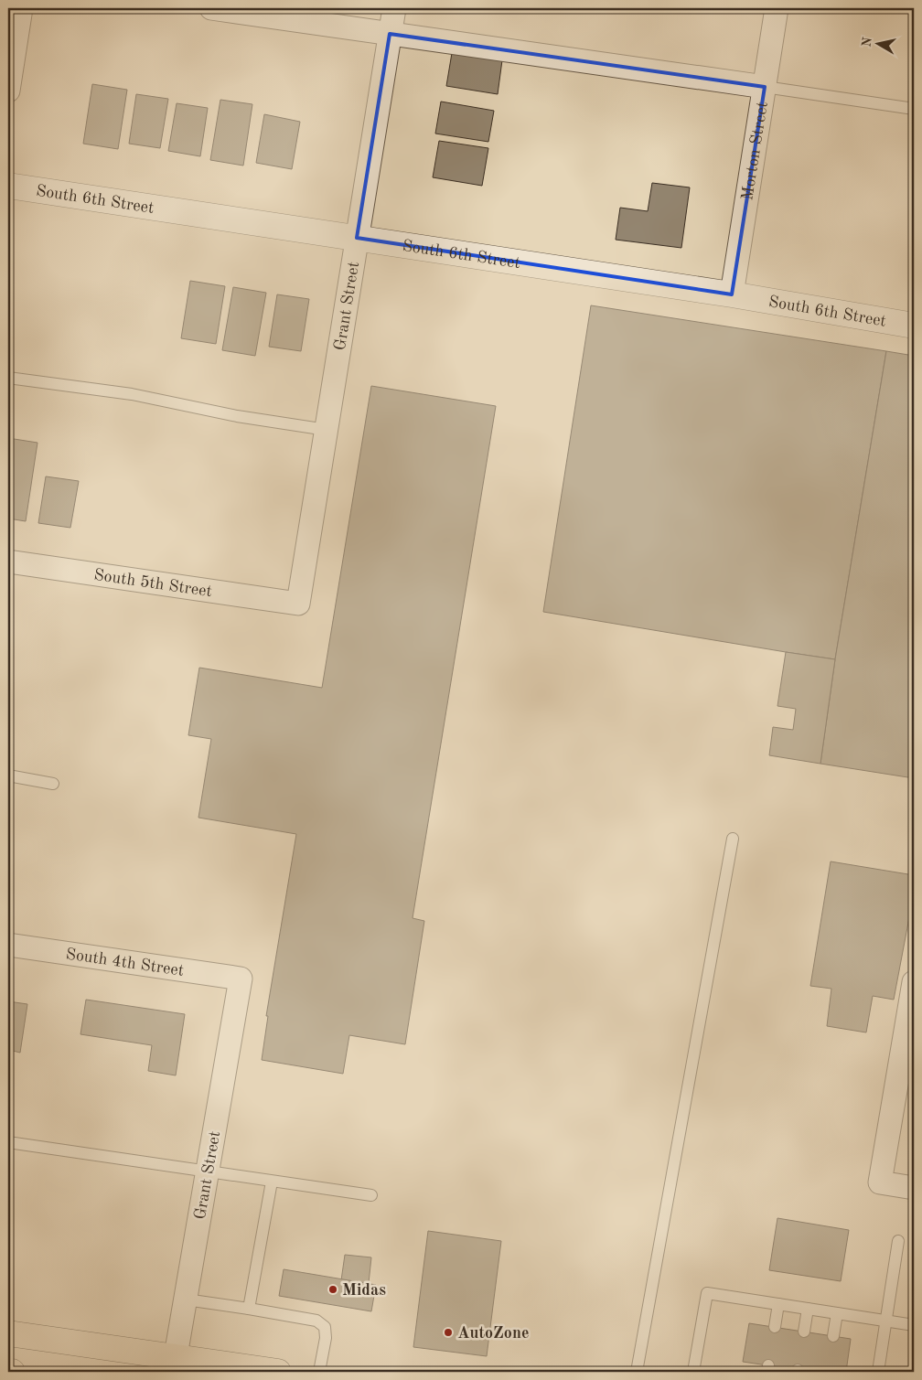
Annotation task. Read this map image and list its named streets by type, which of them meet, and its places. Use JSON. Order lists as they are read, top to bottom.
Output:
{
  "streets": {
    "street": [
      "Morton Street",
      "South 6th Street",
      "Grant Street",
      "South 5th Street",
      "South 4th Street"
    ]
  },
  "crossings": [
    ["Morton Street", "South 6th Street"],
    ["South 6th Street", "Grant Street"],
    ["Grant Street", "South 5th Street"],
    ["Grant Street", "South 4th Street"]
  ],
  "places": ["Midas", "AutoZone"],
  "north": "left"
}
